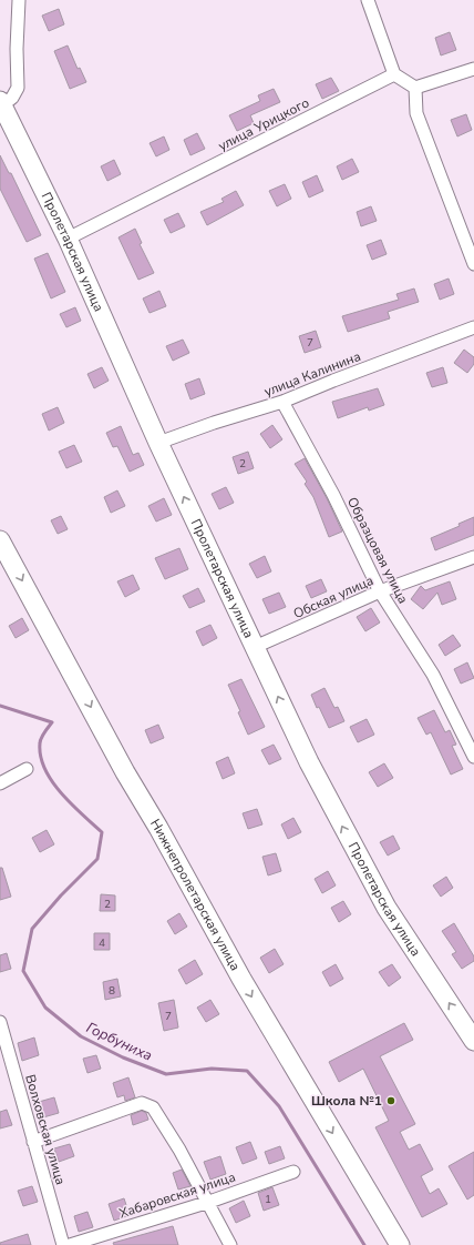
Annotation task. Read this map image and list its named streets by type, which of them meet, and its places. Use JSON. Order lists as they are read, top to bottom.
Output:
{
  "streets": {
    "main road": ["Пролетарская улица", "Нижнепролетарская улица"],
    "street": [
      "улица Урицкого",
      "улица Калинина",
      "Образцовая улица",
      "Обская улица",
      "Волховская улица",
      "Хабаровская улица"
    ]
  },
  "crossings": [
    ["улица Урицкого", "Пролетарская улица"],
    ["Пролетарская улица", "улица Калинина"],
    ["Пролетарская улица", "Обская улица"],
    ["улица Калинина", "Образцовая улица"],
    ["Образцовая улица", "Обская улица"]
  ],
  "one_way": ["Пролетарская улица", "Нижнепролетарская улица"],
  "water": ["Горбуниха"],
  "places": ["Школа №1"],
  "house_numbers": [
    "7",
    "2",
    "2",
    "4",
    "8",
    "7",
    "1"
  ]
}
